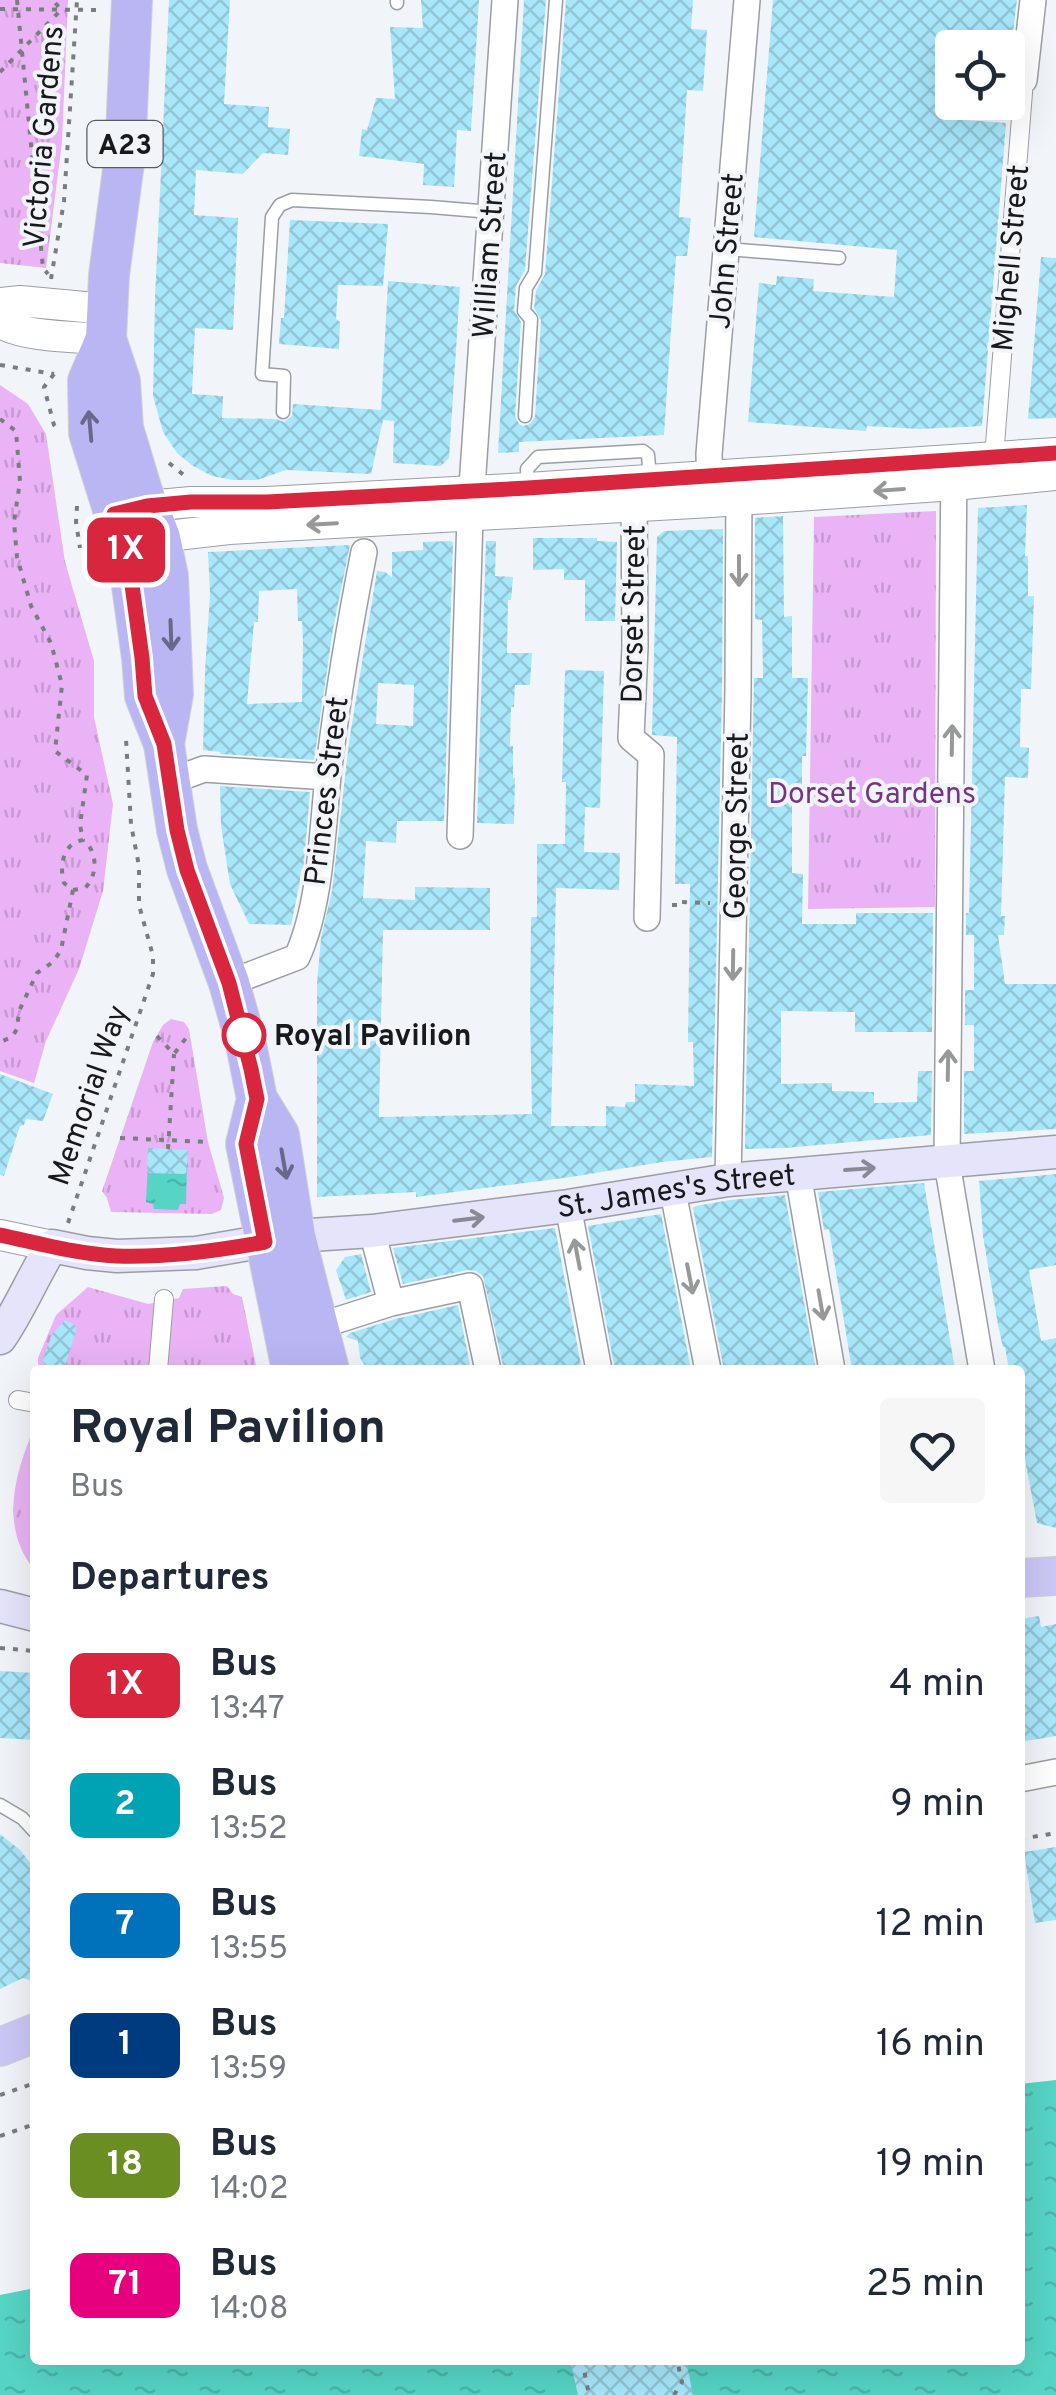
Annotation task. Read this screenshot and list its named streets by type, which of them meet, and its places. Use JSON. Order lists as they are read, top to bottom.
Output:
{
  "streets": {
    "highway": ["A23"],
    "main road": ["St. James's Street"],
    "street": [
      "William Street",
      "John Street",
      "Mighell Street",
      "Dorset Street",
      "Princes Street",
      "George Street"
    ],
    "path": ["Victoria Gardens", "Memorial Way"]
  },
  "crossings": [
    ["A23", "Princes Street"],
    ["A23", "St. James's Street"],
    ["John Street", "George Street"],
    ["George Street", "St. James's Street"],
    ["Memorial Way", "St. James's Street"]
  ],
  "parks": ["Dorset Gardens"],
  "places": ["Royal Pavilion"],
  "lines": ["bus line 1X"],
  "page": {
    "on_map": "1X",
    "heading": [
      ["Royal Pavilion", "Bus"],
      "Departures"
    ],
    "list": [
      {
        "mark": "1X",
        "name": "Bus",
        "note": "13:47",
        "value": "4 min"
      },
      {
        "mark": "2",
        "name": "Bus",
        "note": "13:52",
        "value": "9 min"
      },
      {
        "mark": "7",
        "name": "Bus",
        "note": "13:55",
        "value": "12 min"
      },
      {
        "mark": "1",
        "name": "Bus",
        "note": "13:59",
        "value": "16 min"
      },
      {
        "mark": "18",
        "name": "Bus",
        "note": "14:02",
        "value": "19 min"
      },
      {
        "mark": "71",
        "name": "Bus",
        "note": "14:08",
        "value": "25 min"
      }
    ]
  }
}
